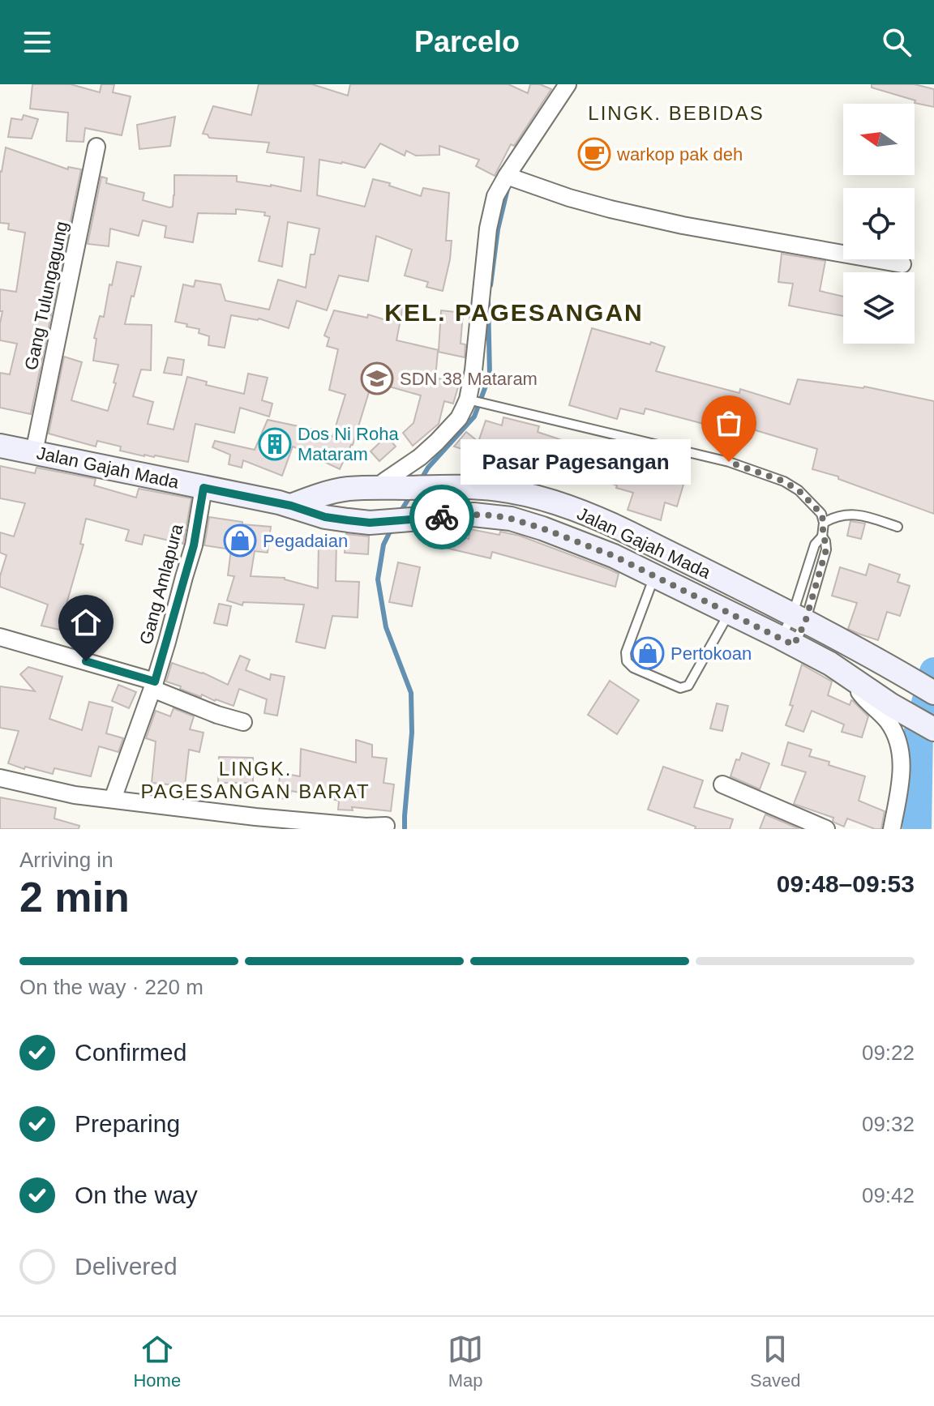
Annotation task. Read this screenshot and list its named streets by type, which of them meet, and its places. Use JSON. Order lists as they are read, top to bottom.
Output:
{
  "streets": {
    "main road": ["Jalan Gajah Mada"],
    "street": ["Gang Tulungagung", "Gang Amlapura"]
  },
  "crossings": [
    ["Gang Tulungagung", "Jalan Gajah Mada"],
    ["Jalan Gajah Mada", "Gang Amlapura"]
  ],
  "districts": ["LINGK. BEBIDAS", "KEL. PAGESANGAN", "LINGK. PAGESANGAN BARAT"],
  "places": {
    "cafe": ["warkop pak deh"],
    "school or university": ["SDN 38 Mataram"],
    "building": ["Dos Ni Roha Mataram"],
    "other": ["Pasar Pagesangan"],
    "shop": ["Pegadaian", "Pertokoan"]
  },
  "north": "left",
  "page": {
    "header": "Parcelo",
    "bubble": "Pasar Pagesangan",
    "heading": ["2 min", "Arriving in", "09:48–09:53"],
    "bar": "On the way · 220 m",
    "list": [
      ["Confirmed", "09:22"],
      ["Preparing", "09:32"],
      ["On the way", "09:42"],
      "Delivered"
    ],
    "tabs": ["Home", "Map", "Saved"]
  }
}
